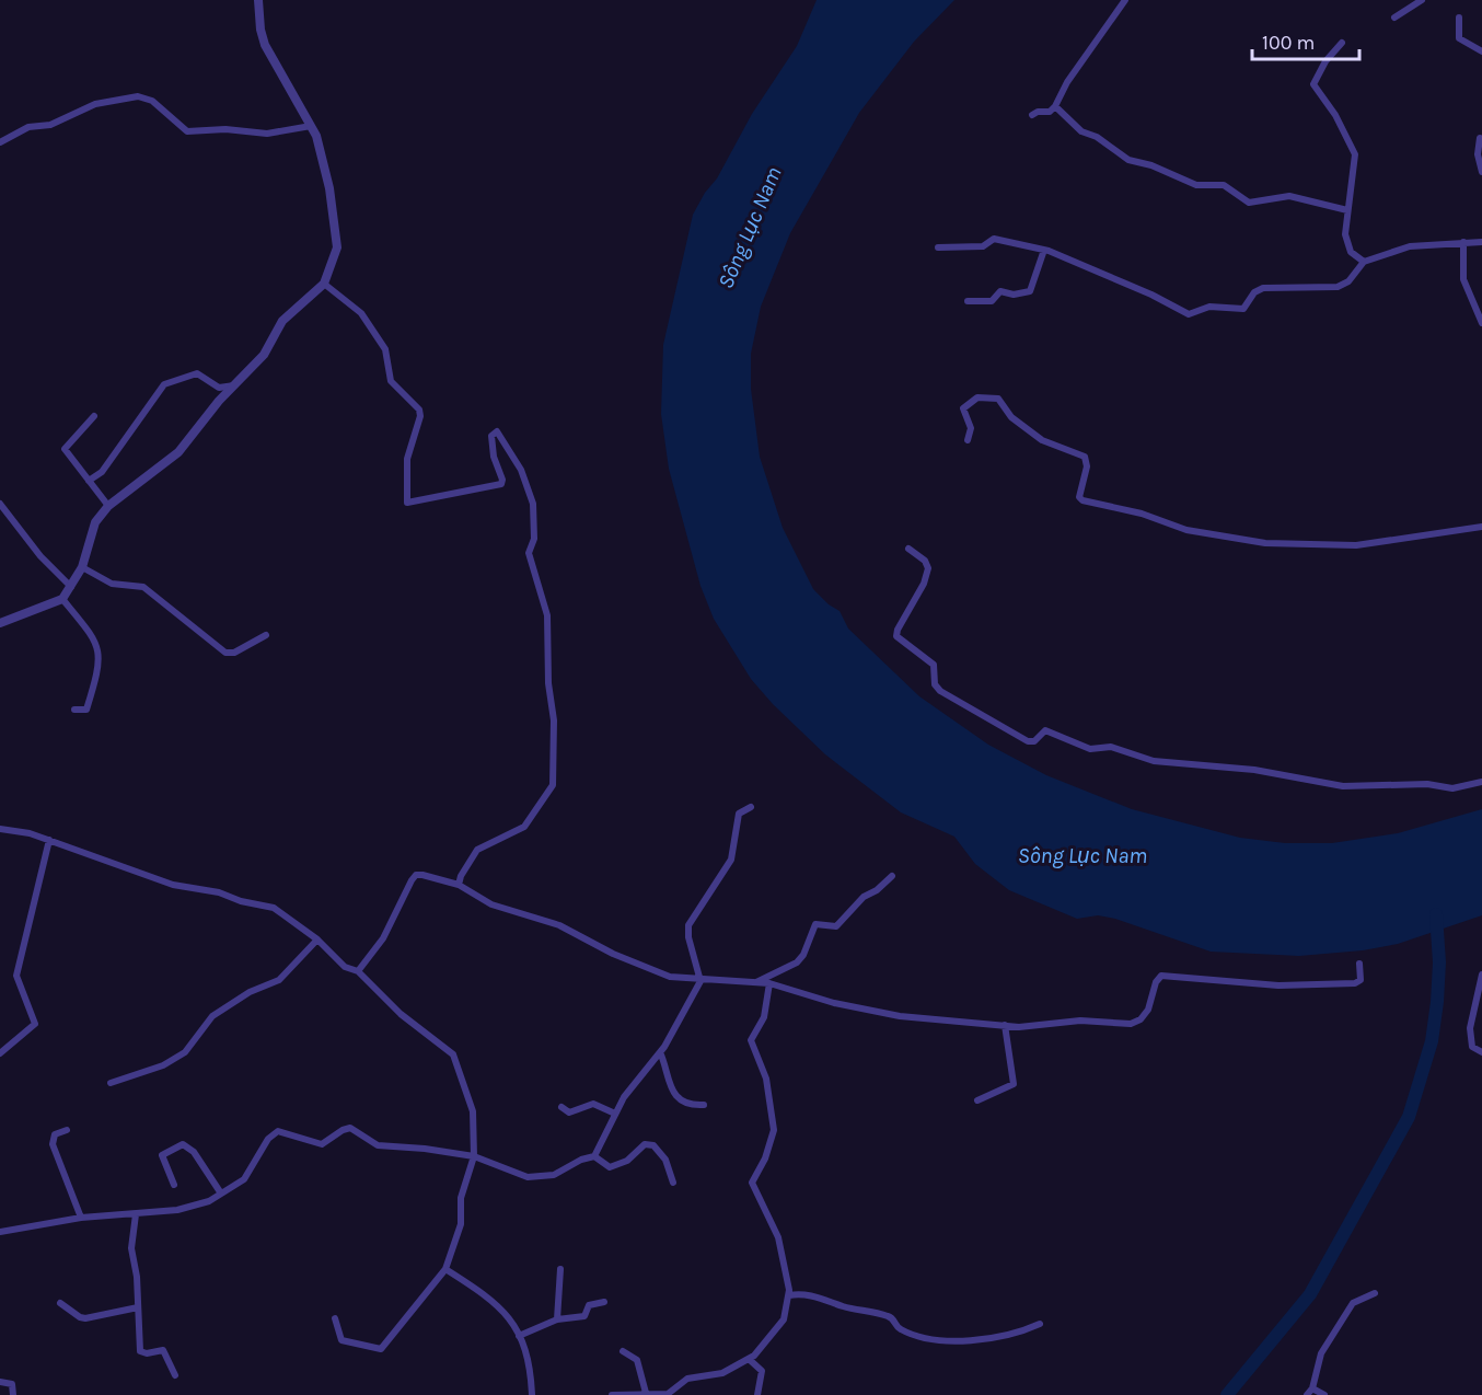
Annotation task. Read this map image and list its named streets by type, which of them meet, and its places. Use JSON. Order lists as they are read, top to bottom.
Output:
{
  "water": ["Sông Lục Nam"],
  "scale_bar": "100 m"
}
